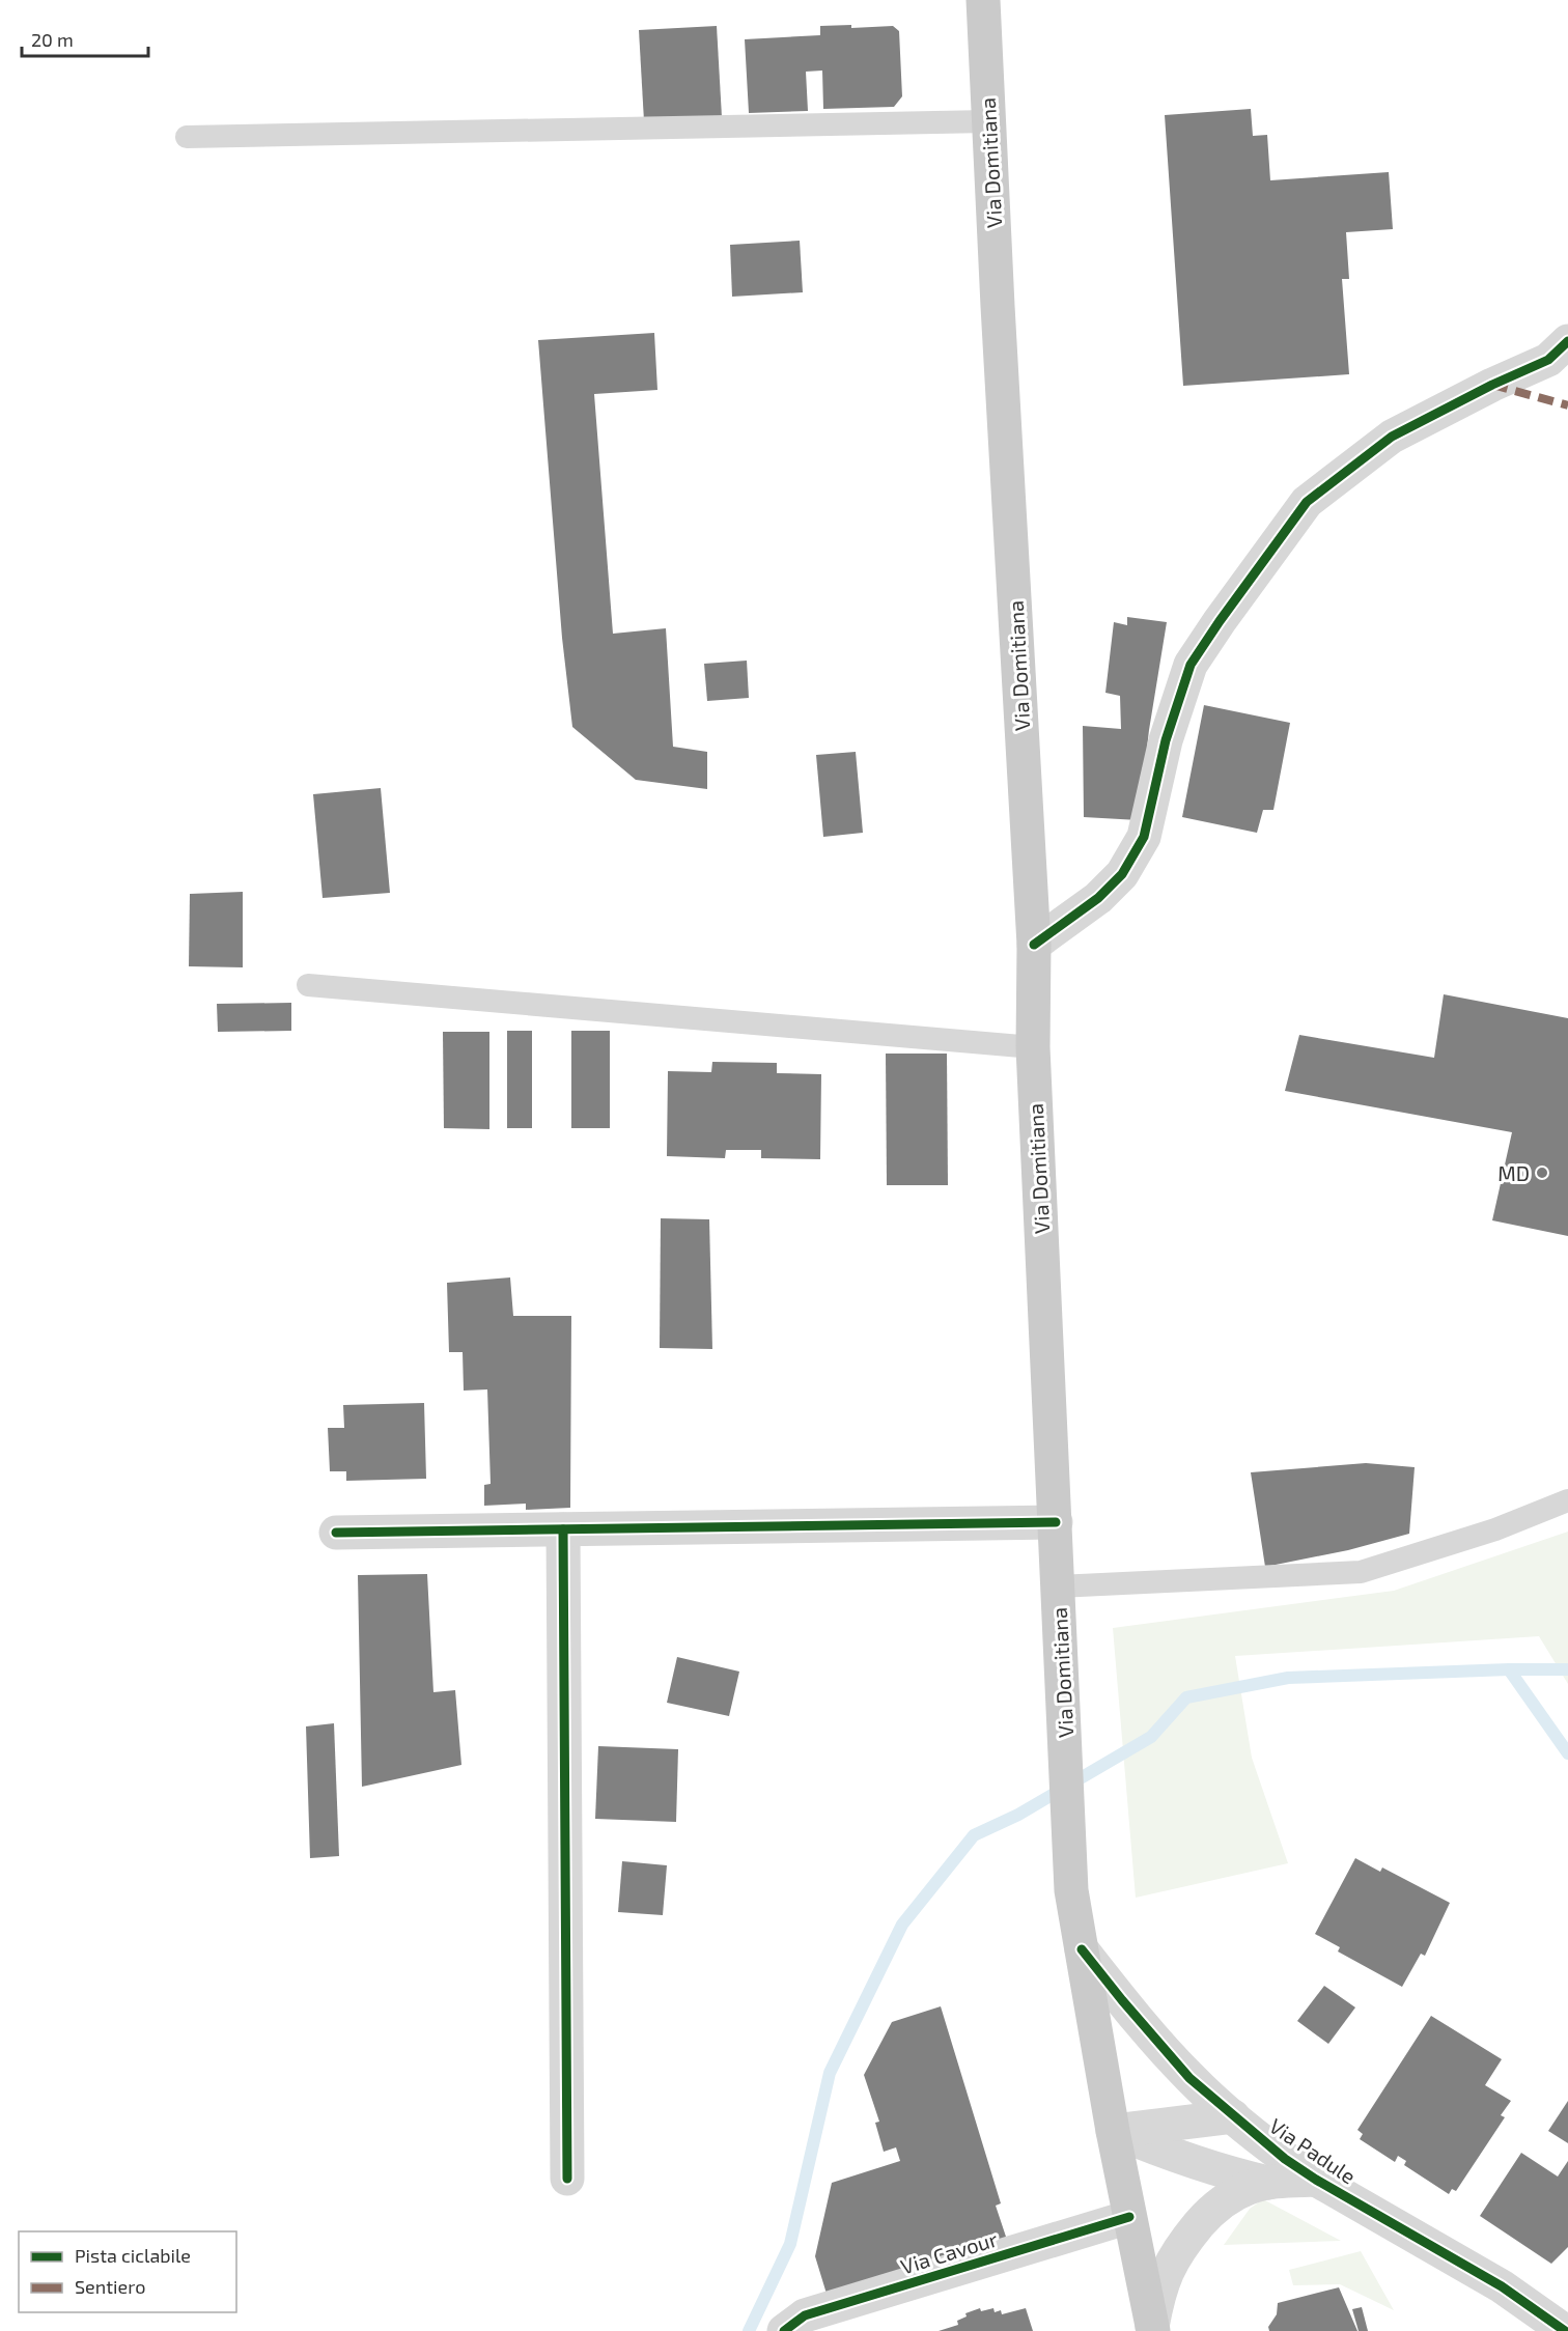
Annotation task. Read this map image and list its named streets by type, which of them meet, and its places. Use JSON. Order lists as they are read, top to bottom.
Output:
{
  "streets": {
    "main road": ["Via Domitiana"],
    "street": ["Via Padule", "Via Cavour"]
  },
  "crossings": [
    ["Via Domitiana", "Via Padule"],
    ["Via Domitiana", "Via Cavour"]
  ],
  "places": ["MD"],
  "legend": ["Pista ciclabile", "Sentiero"],
  "scale_bar": "20 m"
}
